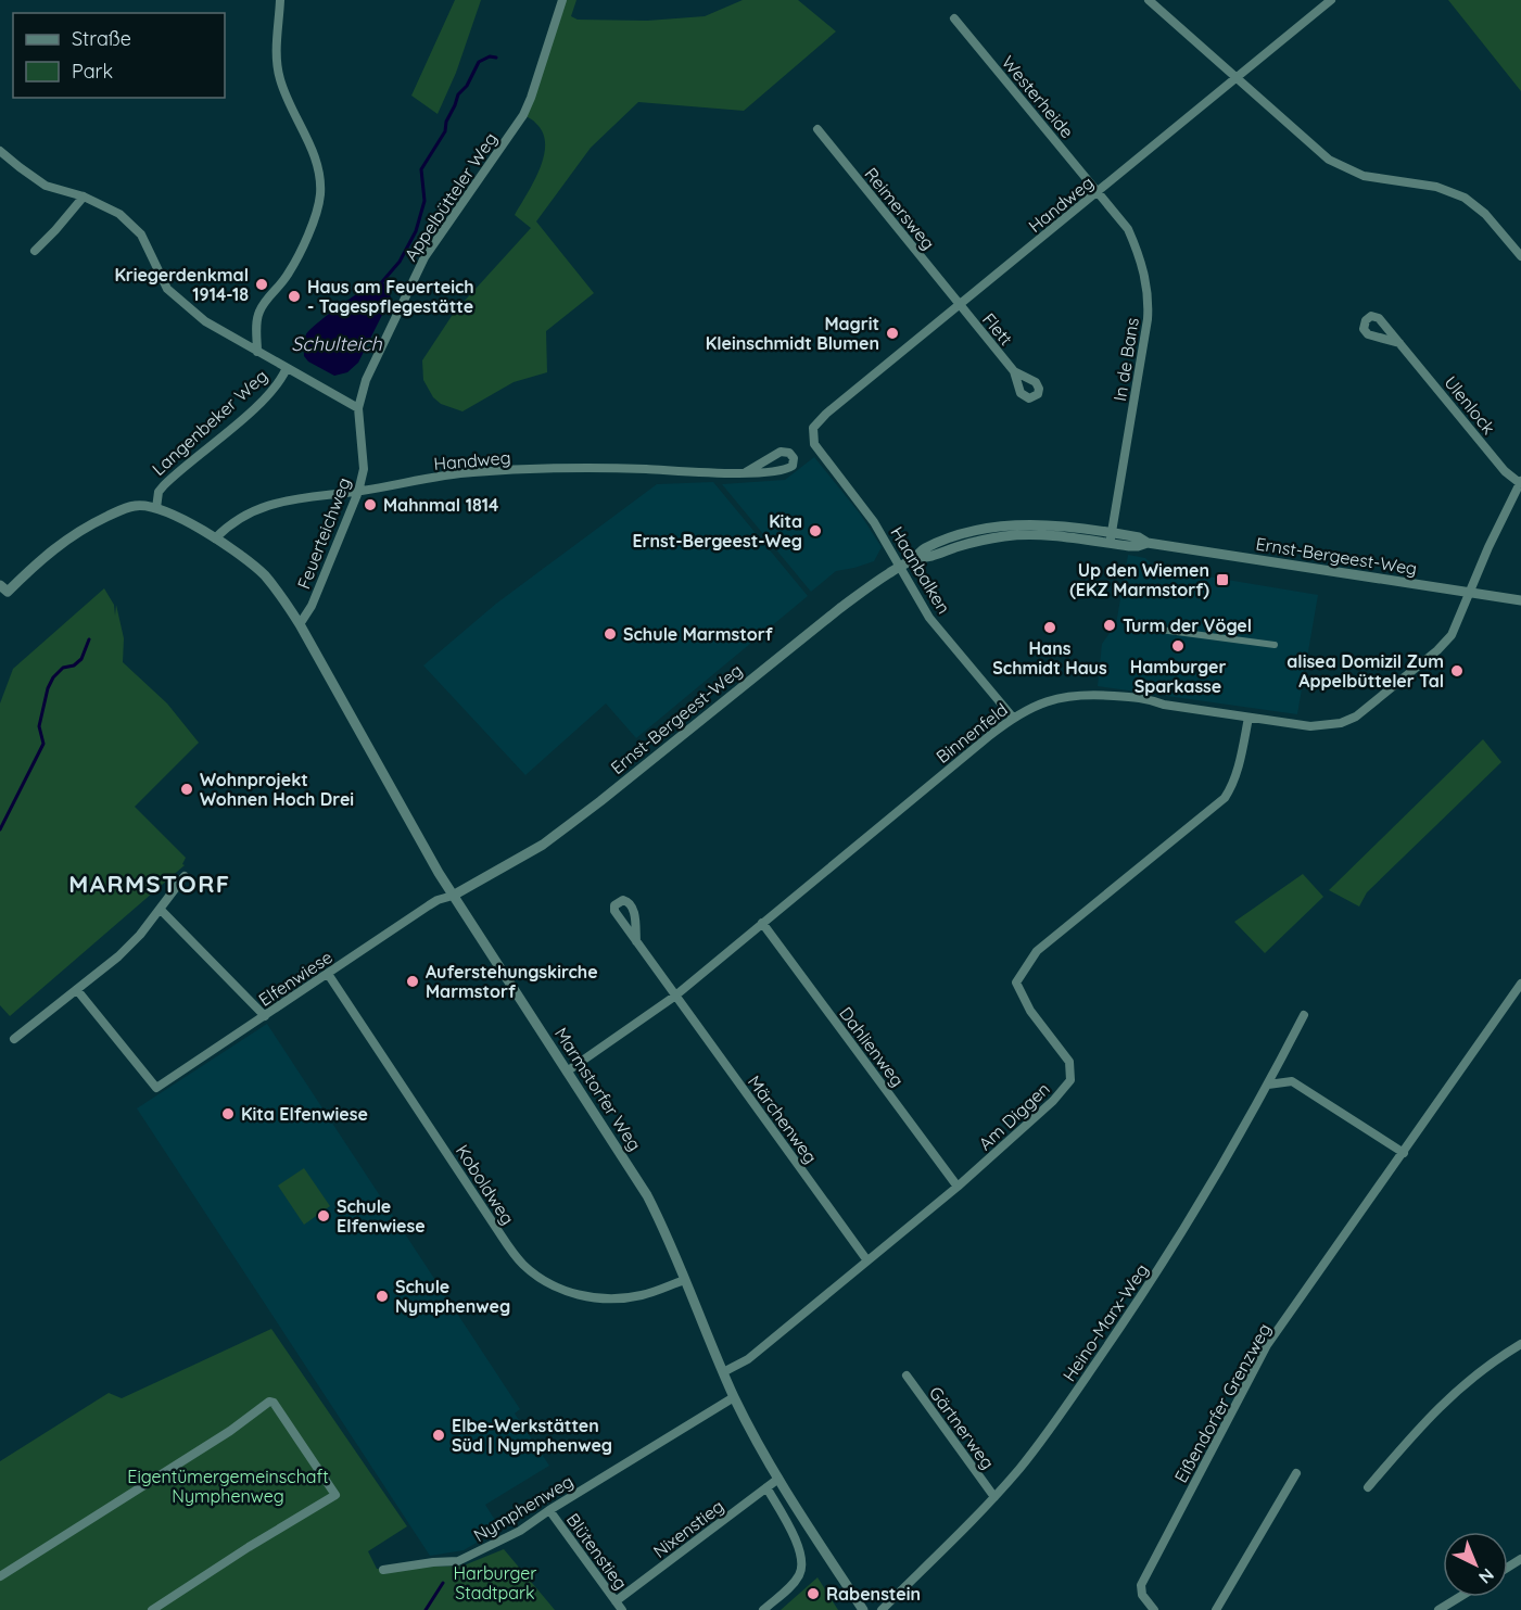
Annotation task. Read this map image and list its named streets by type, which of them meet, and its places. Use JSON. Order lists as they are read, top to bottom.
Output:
{
  "streets": {
    "street": [
      "Westerheide",
      "Appelbütteler Weg",
      "Handweg",
      "Reimersweg",
      "Flett",
      "In de Bans",
      "Ulenlock",
      "Langenbeker Weg",
      "Feuerteichweg",
      "Ernst-Bergeest-Weg",
      "Haanbalken",
      "Binnenfeld",
      "Elfenwiese",
      "Dahlienweg",
      "Marmstorfer Weg",
      "Am Diggen",
      "Märchenweg",
      "Koboldweg",
      "Heino-Marx-Weg",
      "Eißendorfer Grenzweg",
      "Gärtnerweg",
      "Nymphenweg",
      "Nixenstieg",
      "Blütenstieg"
    ]
  },
  "crossings": [
    ["Westerheide", "Handweg"],
    ["Westerheide", "In de Bans"],
    ["Appelbütteler Weg", "Feuerteichweg"],
    ["Handweg", "Reimersweg"],
    ["Handweg", "Flett"],
    ["Handweg", "In de Bans"],
    ["Handweg", "Feuerteichweg"],
    ["Handweg", "Haanbalken"],
    ["Handweg", "Marmstorfer Weg"],
    ["Reimersweg", "Flett"],
    ["In de Bans", "Ernst-Bergeest-Weg"],
    ["Ulenlock", "Binnenfeld"],
    ["Langenbeker Weg", "Marmstorfer Weg"],
    ["Feuerteichweg", "Marmstorfer Weg"],
    ["Ernst-Bergeest-Weg", "Haanbalken"],
    ["Ernst-Bergeest-Weg", "Binnenfeld"],
    ["Ernst-Bergeest-Weg", "Elfenwiese"],
    ["Ernst-Bergeest-Weg", "Marmstorfer Weg"],
    ["Haanbalken", "Binnenfeld"],
    ["Binnenfeld", "Dahlienweg"],
    ["Binnenfeld", "Marmstorfer Weg"],
    ["Binnenfeld", "Am Diggen"],
    ["Binnenfeld", "Märchenweg"],
    ["Elfenwiese", "Marmstorfer Weg"],
    ["Elfenwiese", "Koboldweg"],
    ["Dahlienweg", "Am Diggen"],
    ["Marmstorfer Weg", "Am Diggen"],
    ["Marmstorfer Weg", "Koboldweg"],
    ["Marmstorfer Weg", "Nymphenweg"],
    ["Marmstorfer Weg", "Nixenstieg"],
    ["Am Diggen", "Märchenweg"],
    ["Heino-Marx-Weg", "Gärtnerweg"],
    ["Nymphenweg", "Blütenstieg"],
    ["Nixenstieg", "Blütenstieg"]
  ],
  "districts": ["MARMSTORF"],
  "water": ["Schulteich"],
  "parks": ["Eigentümergemeinschaft Nymphenweg", "Harburger Stadtpark"],
  "places": {
    "other": [
      "Kriegerdenkmal 1914-18",
      "Haus am Feuerteich - Tagespflegestätte",
      "Magrit Kleinschmidt Blumen",
      "Mahnmal 1814",
      "Kita Ernst-Bergeest-Weg",
      "Turm der Vögel",
      "Hans Schmidt Haus",
      "Schule Marmstorf",
      "Hamburger Sparkasse",
      "alisea Domizil Zum Appelbütteler Tal",
      "Wohnprojekt Wohnen Hoch Drei",
      "Auferstehungskirche Marmstorf",
      "Kita Elfenwiese",
      "Schule Elfenwiese",
      "Schule Nymphenweg",
      "Elbe-Werkstätten Süd | Nymphenweg",
      "Rabenstein"
    ],
    "transit": ["Up den Wiemen (EKZ Marmstorf)"]
  },
  "legend": ["Straße", "Park"],
  "north": "bottom right"
}
